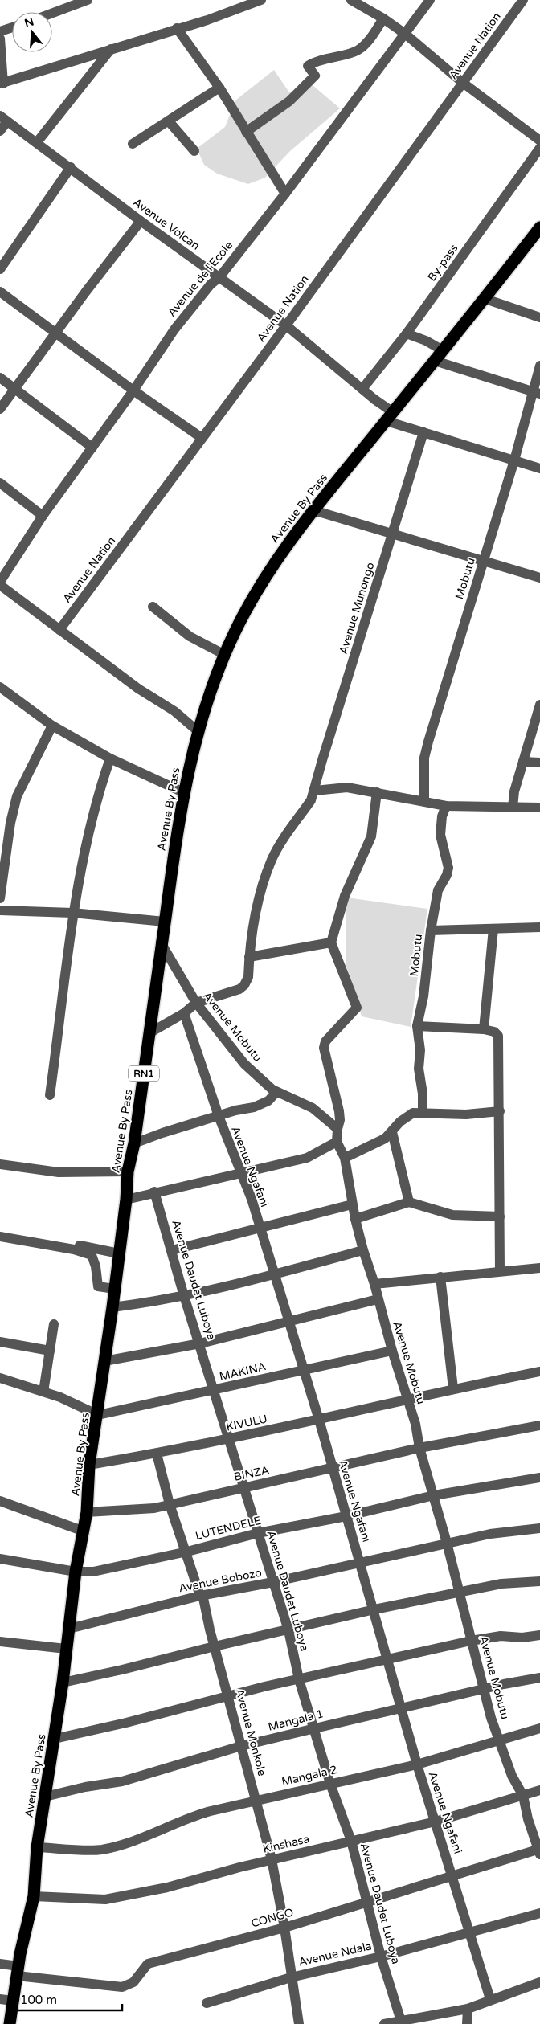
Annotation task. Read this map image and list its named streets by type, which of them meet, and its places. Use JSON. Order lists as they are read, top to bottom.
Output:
{
  "streets": {
    "highway": ["Avenue By Pass", "RN1"],
    "street": [
      "Avenue Nation",
      "Avenue Volcan",
      "By-pass",
      "Avenue de l'Ecole",
      "Mobutu",
      "Avenue Munongo",
      "Avenue Mobutu",
      "Avenue Ngafani",
      "Avenue Daudet Luboya",
      "MAKINA",
      "KIVULU",
      "BINZA",
      "LUTENDELE",
      "Avenue Bobozo",
      "Mangala 1",
      "Avenue Monkole",
      "Mangala 2",
      "Kinshasa",
      "CONGO",
      "Avenue Ndala"
    ]
  },
  "crossings": [
    ["Avenue Nation", "Avenue Volcan"],
    ["Avenue Volcan", "By-pass"],
    ["Avenue Volcan", "Avenue de l'Ecole"],
    ["Avenue Volcan", "Avenue By Pass"],
    ["Avenue By Pass", "Avenue Mobutu"],
    ["Avenue By Pass", "MAKINA"],
    ["Avenue By Pass", "KIVULU"],
    ["Avenue By Pass", "BINZA"],
    ["Avenue By Pass", "LUTENDELE"],
    ["Avenue By Pass", "Avenue Bobozo"],
    ["Avenue By Pass", "Mangala 1"],
    ["Avenue By Pass", "Mangala 2"],
    ["Avenue By Pass", "Kinshasa"],
    ["Avenue By Pass", "CONGO"],
    ["Avenue Munongo", "Avenue Mobutu"],
    ["Avenue Mobutu", "MAKINA"],
    ["Avenue Mobutu", "KIVULU"],
    ["Avenue Mobutu", "BINZA"],
    ["Avenue Mobutu", "LUTENDELE"],
    ["Avenue Mobutu", "Avenue Bobozo"],
    ["Avenue Mobutu", "Mangala 1"],
    ["Avenue Mobutu", "Mangala 2"],
    ["Avenue Mobutu", "Kinshasa"],
    ["Avenue Mobutu", "CONGO"],
    ["Avenue Ngafani", "MAKINA"],
    ["Avenue Ngafani", "KIVULU"],
    ["Avenue Ngafani", "BINZA"],
    ["Avenue Ngafani", "LUTENDELE"],
    ["Avenue Ngafani", "Avenue Bobozo"],
    ["Avenue Ngafani", "Mangala 1"],
    ["Avenue Ngafani", "Mangala 2"],
    ["Avenue Ngafani", "Kinshasa"],
    ["Avenue Ngafani", "CONGO"],
    ["Avenue Ngafani", "Avenue Ndala"],
    ["Avenue Daudet Luboya", "MAKINA"],
    ["Avenue Daudet Luboya", "KIVULU"],
    ["Avenue Daudet Luboya", "BINZA"],
    ["Avenue Daudet Luboya", "LUTENDELE"],
    ["Avenue Daudet Luboya", "Avenue Bobozo"],
    ["Avenue Daudet Luboya", "Mangala 1"],
    ["Avenue Daudet Luboya", "Mangala 2"],
    ["Avenue Daudet Luboya", "Kinshasa"],
    ["Avenue Daudet Luboya", "CONGO"],
    ["Avenue Daudet Luboya", "Avenue Ndala"],
    ["KIVULU", "Avenue Monkole"],
    ["BINZA", "Avenue Monkole"],
    ["LUTENDELE", "Avenue Monkole"],
    ["Avenue Bobozo", "Avenue Monkole"],
    ["Mangala 1", "Avenue Monkole"],
    ["Avenue Monkole", "Mangala 2"],
    ["Avenue Monkole", "Kinshasa"],
    ["Avenue Monkole", "CONGO"],
    ["Avenue Monkole", "Avenue Ndala"]
  ],
  "scale_bar": "100 m",
  "north": "top"
}
